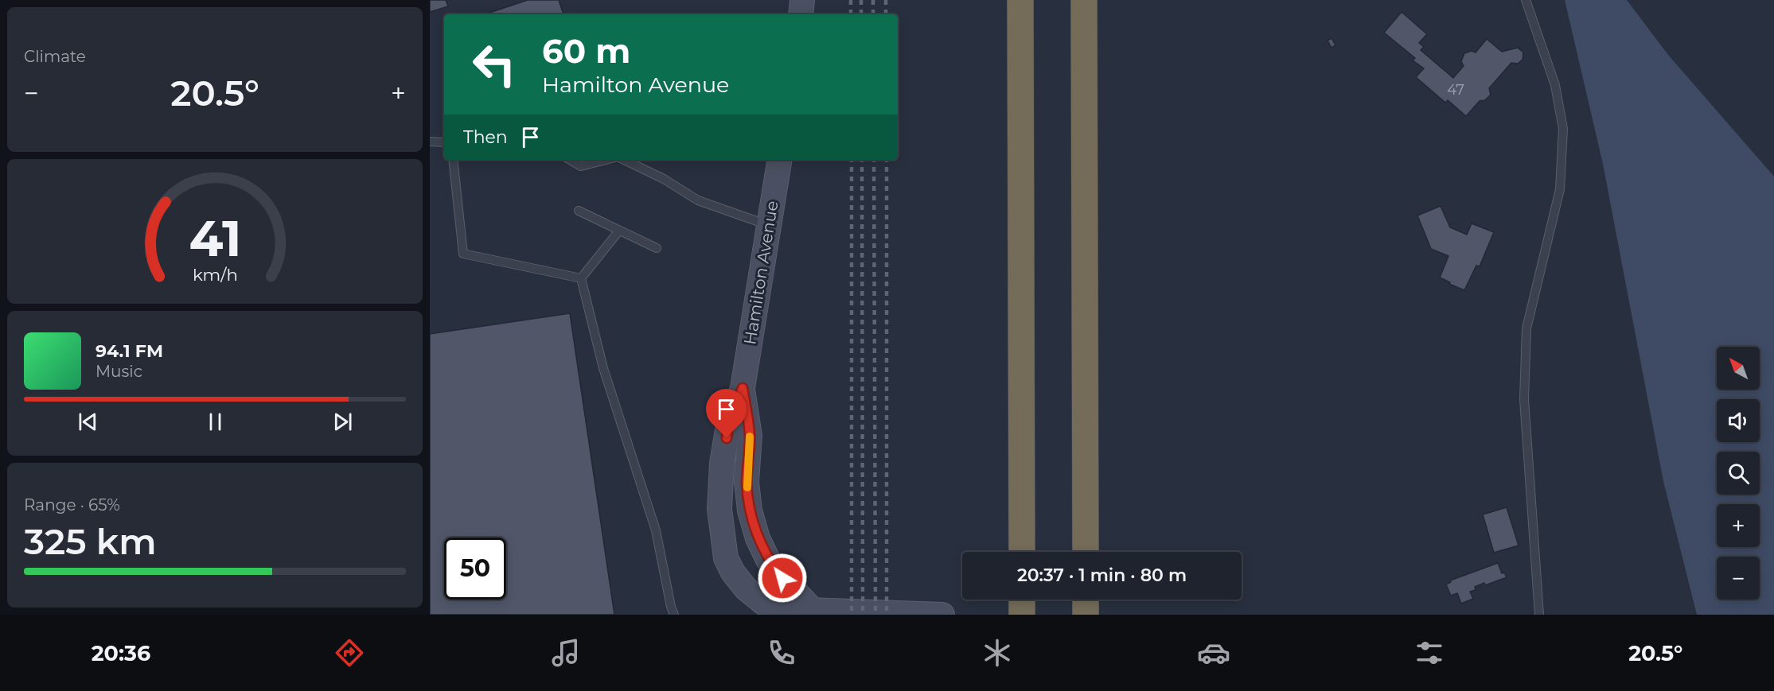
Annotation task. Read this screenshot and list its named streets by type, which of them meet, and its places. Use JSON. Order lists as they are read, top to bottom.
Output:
{
  "streets": {
    "main road": ["Hamilton Avenue"]
  },
  "house_numbers": ["47"],
  "north": "top left",
  "page": {
    "tile": [
      "Climate",
      ["Range · 65%", "325 km"]
    ],
    "turn": ["60 m", "Hamilton Avenue"],
    "heat": ["−", "20.5°", "+"],
    "then": "Then",
    "song": ["94.1 FM", "Music"],
    "map_buttons": ["+", "−"],
    "limit": "50",
    "trip": "20:37 · 1 min · 80 m",
    "tabs": ["20:36", "20.5°"],
    "gauge": ["41", "km/h"]
  }
}
